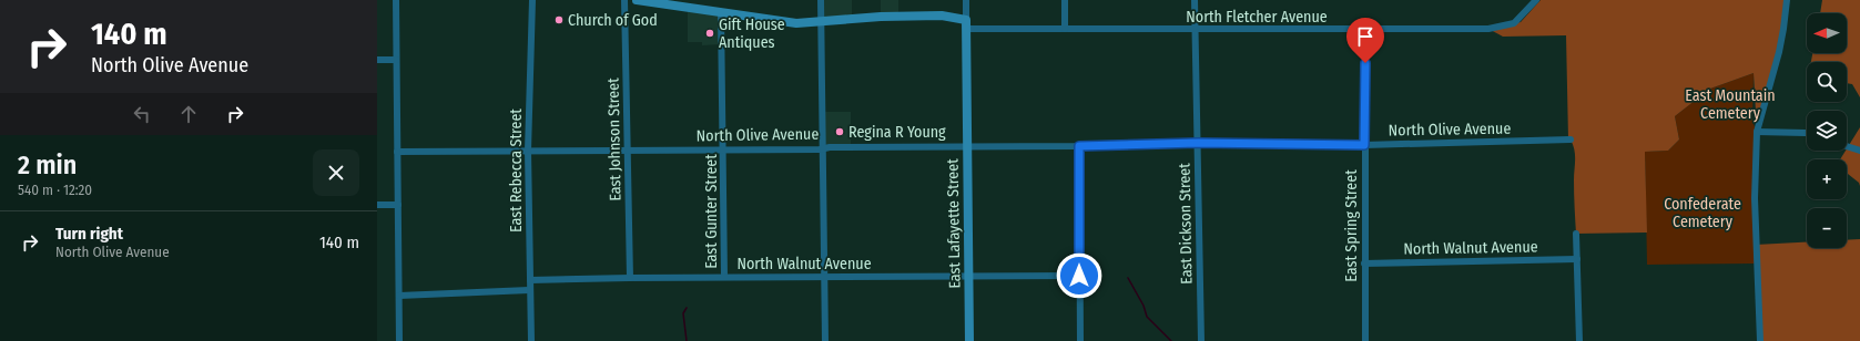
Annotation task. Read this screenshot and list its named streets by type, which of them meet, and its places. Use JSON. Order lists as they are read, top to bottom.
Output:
{
  "streets": {
    "main road": ["East Lafayette Street"],
    "street": [
      "North Fletcher Avenue",
      "North Olive Avenue",
      "East Johnson Street",
      "East Rebecca Street",
      "East Gunter Street",
      "East Dickson Street",
      "East Spring Street",
      "North Walnut Avenue"
    ]
  },
  "crossings": [
    ["North Fletcher Avenue", "East Lafayette Street"],
    ["North Fletcher Avenue", "East Dickson Street"],
    ["North Fletcher Avenue", "East Spring Street"],
    ["North Olive Avenue", "East Johnson Street"],
    ["North Olive Avenue", "East Rebecca Street"],
    ["North Olive Avenue", "East Gunter Street"],
    ["North Olive Avenue", "East Lafayette Street"],
    ["North Olive Avenue", "East Dickson Street"],
    ["North Olive Avenue", "East Spring Street"],
    ["East Johnson Street", "North Walnut Avenue"],
    ["East Rebecca Street", "North Walnut Avenue"],
    ["East Gunter Street", "North Walnut Avenue"],
    ["East Lafayette Street", "North Walnut Avenue"],
    ["East Spring Street", "North Walnut Avenue"]
  ],
  "parks": ["East Mountain Cemetery", "Confederate Cemetery"],
  "places": ["Church of God", "Gift House Antiques", "Regina R Young"],
  "north": "left",
  "page": {
    "turn": ["140 m", "North Olive Avenue"],
    "map_buttons": ["+", "−"],
    "heading": ["2 min", "540 m · 12:20"],
    "list": [
      {
        "name": "Turn right",
        "note": "North Olive Avenue",
        "value": "140 m"
      }
    ]
  }
}
